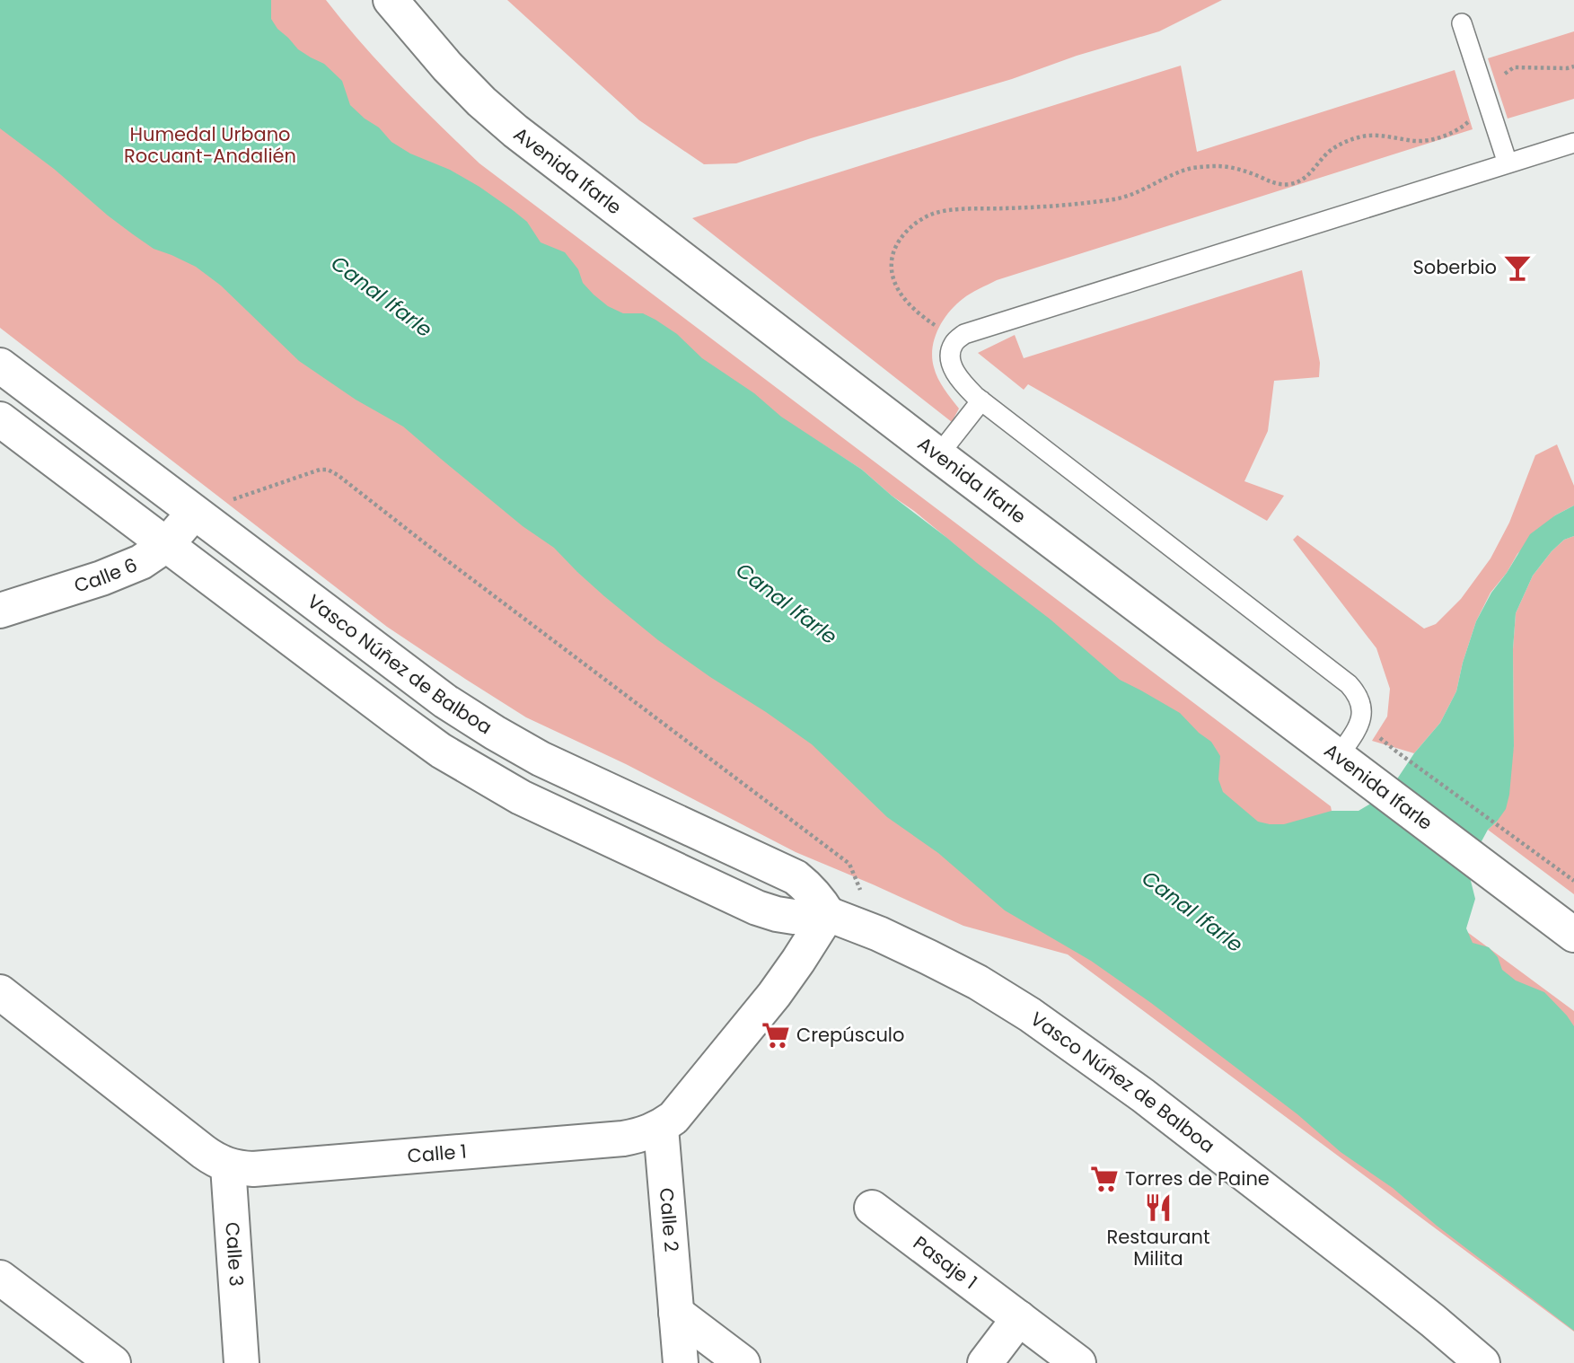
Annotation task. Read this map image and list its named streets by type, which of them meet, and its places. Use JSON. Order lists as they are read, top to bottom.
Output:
{
  "streets": {
    "street": [
      "Avenida Ifarle",
      "Calle 6",
      "Vasco Núñez de Balboa",
      "Calle 1",
      "Calle 2",
      "Calle 3",
      "Pasaje 1"
    ]
  },
  "crossings": [
    ["Calle 6", "Vasco Núñez de Balboa"],
    ["Vasco Núñez de Balboa", "Calle 1"],
    ["Calle 1", "Calle 2"],
    ["Calle 1", "Calle 3"]
  ],
  "water": ["Canal Ifarle"],
  "parks": ["Humedal Urbano Rocuant-Andalién"],
  "places": {
    "bar": ["Soberbio"],
    "supermarket": ["Crepúsculo", "Torres de Paine"],
    "restaurant": ["Restaurant Milita"]
  }
}
